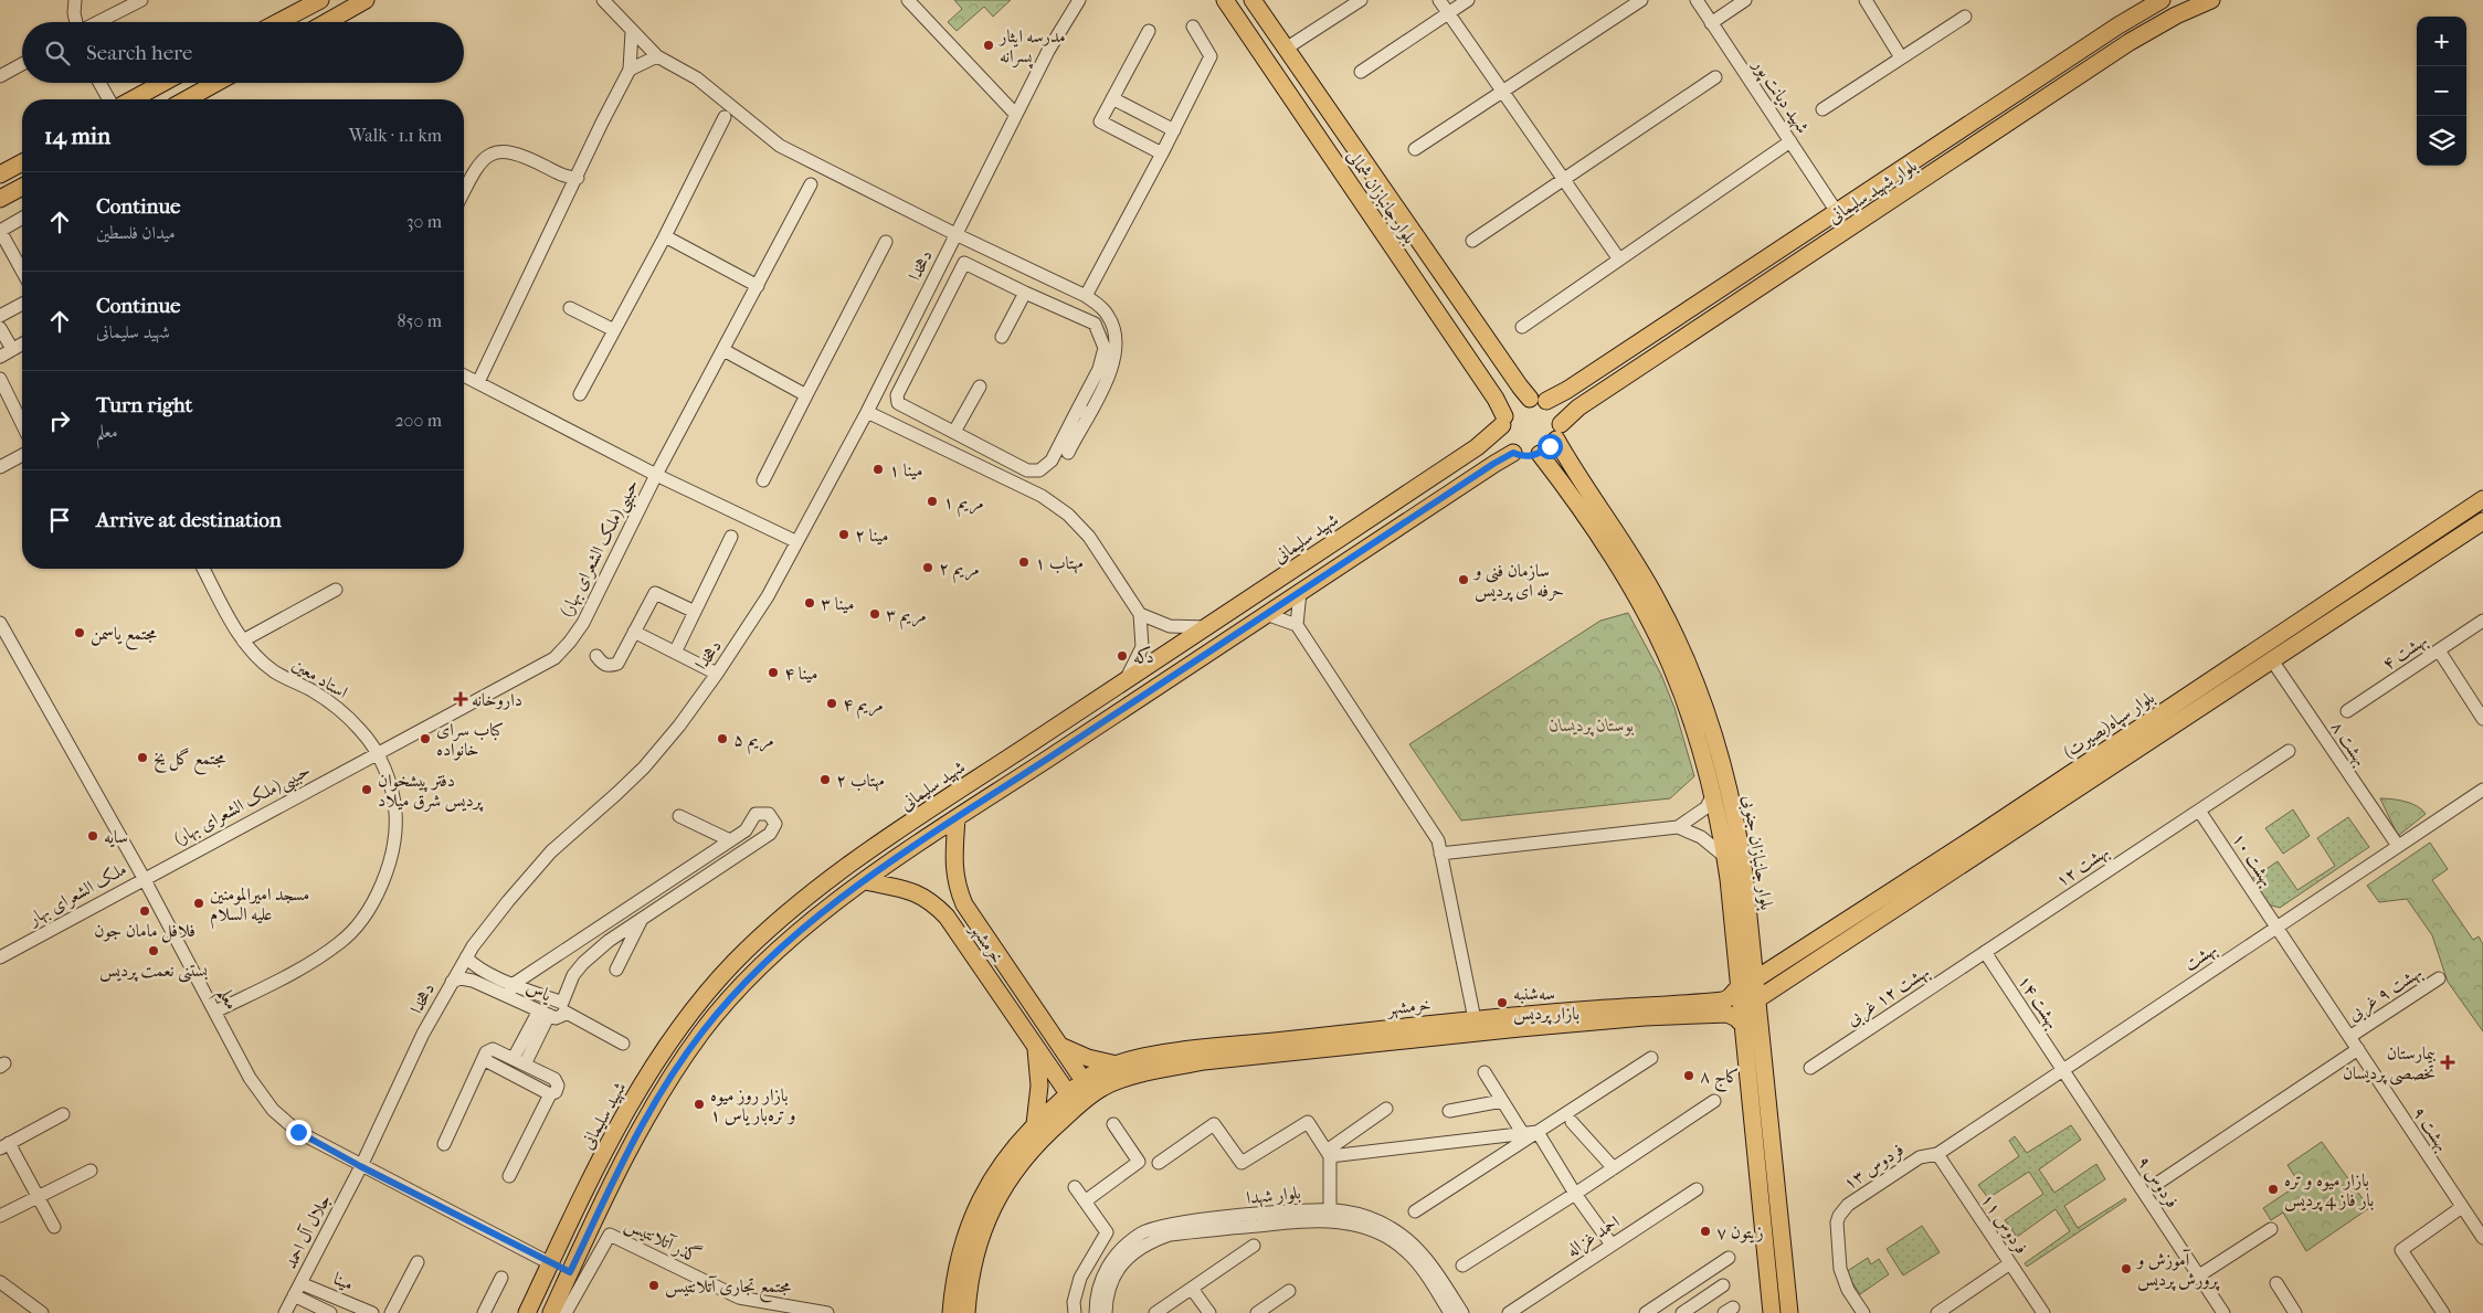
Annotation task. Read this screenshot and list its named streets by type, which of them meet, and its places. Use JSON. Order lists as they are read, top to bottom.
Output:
{
  "streets": {
    "main road": [
      "بلوار شهید سلیمانی",
      "بلوار جانبازان شمالی",
      "شهید سلیمانی",
      "بلوار سپاه(بصیرت)",
      "بلوار جانبازان جنوبی",
      "خرمشهر"
    ],
    "street": [
      "شهید دیانت پور",
      "دهخدا",
      "حبیبی(ملک الشعرای بهار)",
      "بهشت ۴",
      "استاد معین",
      "بهشت ۸",
      "بهشت ۱۰",
      "بهشت ۱۲",
      "ملک الشعرای بهار",
      "بهشت",
      "یاس",
      "بهشت ۹ غربی",
      "بهشت ۱۲ غربی",
      "معلم",
      "بهشت ۱۴",
      "بهشت ۹",
      "فردوس ۱۳",
      "فردوس ۹",
      "بلوار شهدا",
      "فردوس ۱۱",
      "جلال آل احمد",
      "احمد غزاله",
      "گذر آتلانتیس",
      "مینا"
    ]
  },
  "crossings": [
    ["شهید دیانت پور", "بلوار شهید سلیمانی"],
    ["بلوار شهید سلیمانی", "بلوار جانبازان شمالی"],
    ["بلوار شهید سلیمانی", "شهید سلیمانی"],
    ["بلوار شهید سلیمانی", "بلوار جانبازان جنوبی"],
    ["بلوار جانبازان شمالی", "شهید سلیمانی"],
    ["بلوار جانبازان شمالی", "بلوار جانبازان جنوبی"],
    ["دهخدا", "یاس"],
    ["دهخدا", "معلم"],
    ["دهخدا", "جلال آل احمد"],
    ["شهید سلیمانی", "بلوار جانبازان جنوبی"],
    ["شهید سلیمانی", "معلم"],
    ["حبیبی(ملک الشعرای بهار)", "استاد معین"],
    ["حبیبی(ملک الشعرای بهار)", "ملک الشعرای بهار"],
    ["حبیبی(ملک الشعرای بهار)", "معلم"],
    ["استاد معین", "معلم"],
    ["بلوار سپاه(بصیرت)", "بهشت ۸"],
    ["بلوار سپاه(بصیرت)", "بلوار جانبازان جنوبی"],
    ["بهشت ۸", "بهشت"],
    ["بهشت ۱۰", "بهشت ۱۲"],
    ["بهشت ۱۰", "بهشت"],
    ["بهشت ۱۰", "بهشت ۹"],
    ["بهشت ۱۲", "بهشت ۱۲ غربی"],
    ["بهشت ۱۲", "بهشت ۱۴"],
    ["ملک الشعرای بهار", "معلم"],
    ["بهشت", "بهشت ۱۴"],
    ["بهشت", "بهشت ۹"],
    ["بهشت", "فردوس ۱۳"],
    ["بهشت", "فردوس ۹"],
    ["بهشت", "فردوس ۱۱"],
    ["بهشت ۹ غربی", "بهشت ۹"],
    ["بهشت ۱۲ غربی", "بهشت ۱۴"],
    ["معلم", "جلال آل احمد"],
    ["بهشت ۱۴", "فردوس ۹"],
    ["فردوس ۱۳", "فردوس ۱۱"],
    ["جلال آل احمد", "مینا"]
  ],
  "parks": ["بوستان پردیسان"],
  "places": {
    "other": [
      "مدرسه ایثار پسرانه",
      "مینا ۱",
      "مریم ۱",
      "مینا ۲",
      "مهتاب ۱",
      "مریم ۲",
      "سازمان فنی و حرفه ای پردیس",
      "مینا ۳",
      "مریم ۳",
      "مجتمع یاسمن",
      "دکه",
      "مینا ۴",
      "مریم ۴",
      "کباب سرای خانواده",
      "مریم ۵",
      "مجتمع گل یخ",
      "مهتاب ۲",
      "دفتر پیشخوان پردیس شرق میلاد",
      "سایه",
      "مسجد امیرالمومنین علیه السلام",
      "فلافل مامان جون",
      "بستنی نعمت پردیس",
      "سه‌شنبه بازار پردیس",
      "کاج ۸",
      "بازار روز میوه و تره‌بار یاس ۱",
      "بازار میوه و تره بار فاز 4 پردیس",
      "زیتون ۷",
      "آموزش و پرورش پردیس",
      "مجتمع تجاری آتلانتیس"
    ],
    "health": ["داروخانه", "بیمارستان تخصصی پردیسان"]
  },
  "page": {
    "map_buttons": ["+", "−"],
    "search": "Search here",
    "heading": ["14 min", "Walk · 1.1 km"],
    "list": [
      ["Continue", "میدان فلسطین", "30 m"],
      ["Continue", "شهید سلیمانی", "850 m"],
      ["Turn right", "معلم", "200 m"],
      "Arrive at destination"
    ]
  }
}
